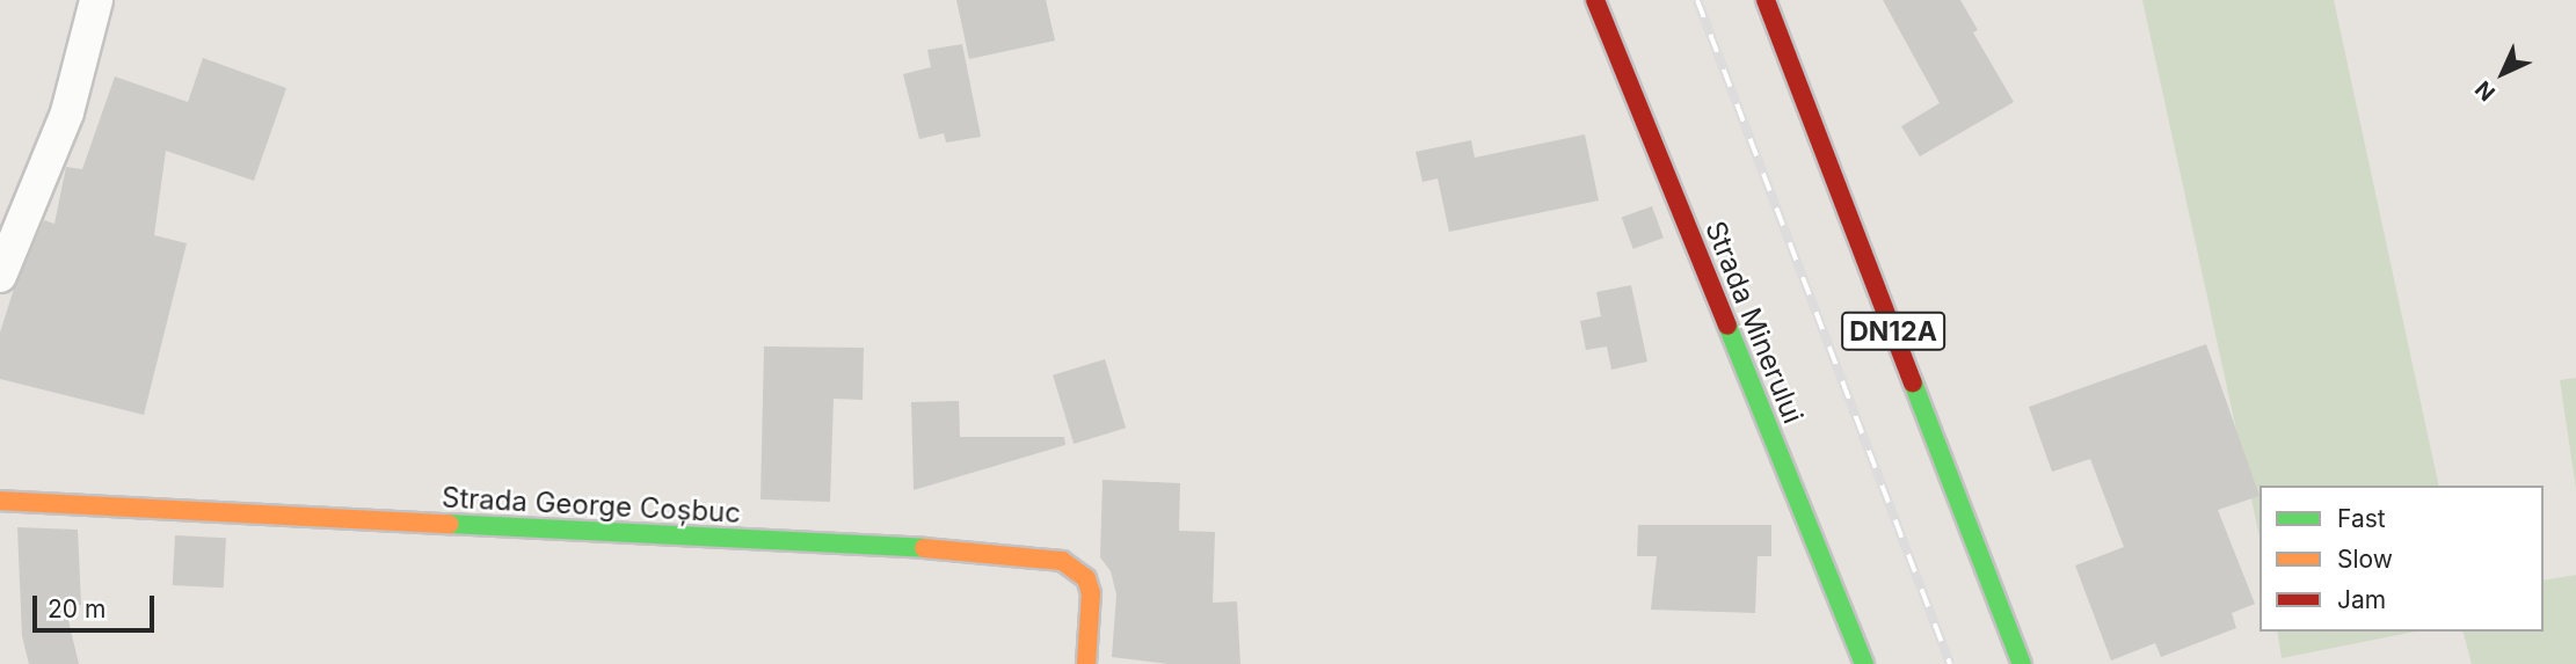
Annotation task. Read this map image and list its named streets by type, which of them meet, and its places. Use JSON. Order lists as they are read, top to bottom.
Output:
{
  "streets": {
    "street": ["Strada Minerului", "DN12A", "Strada George Coșbuc"]
  },
  "legend": ["Fast", "Slow", "Jam"],
  "scale_bar": "20 m",
  "north": "bottom left"
}
